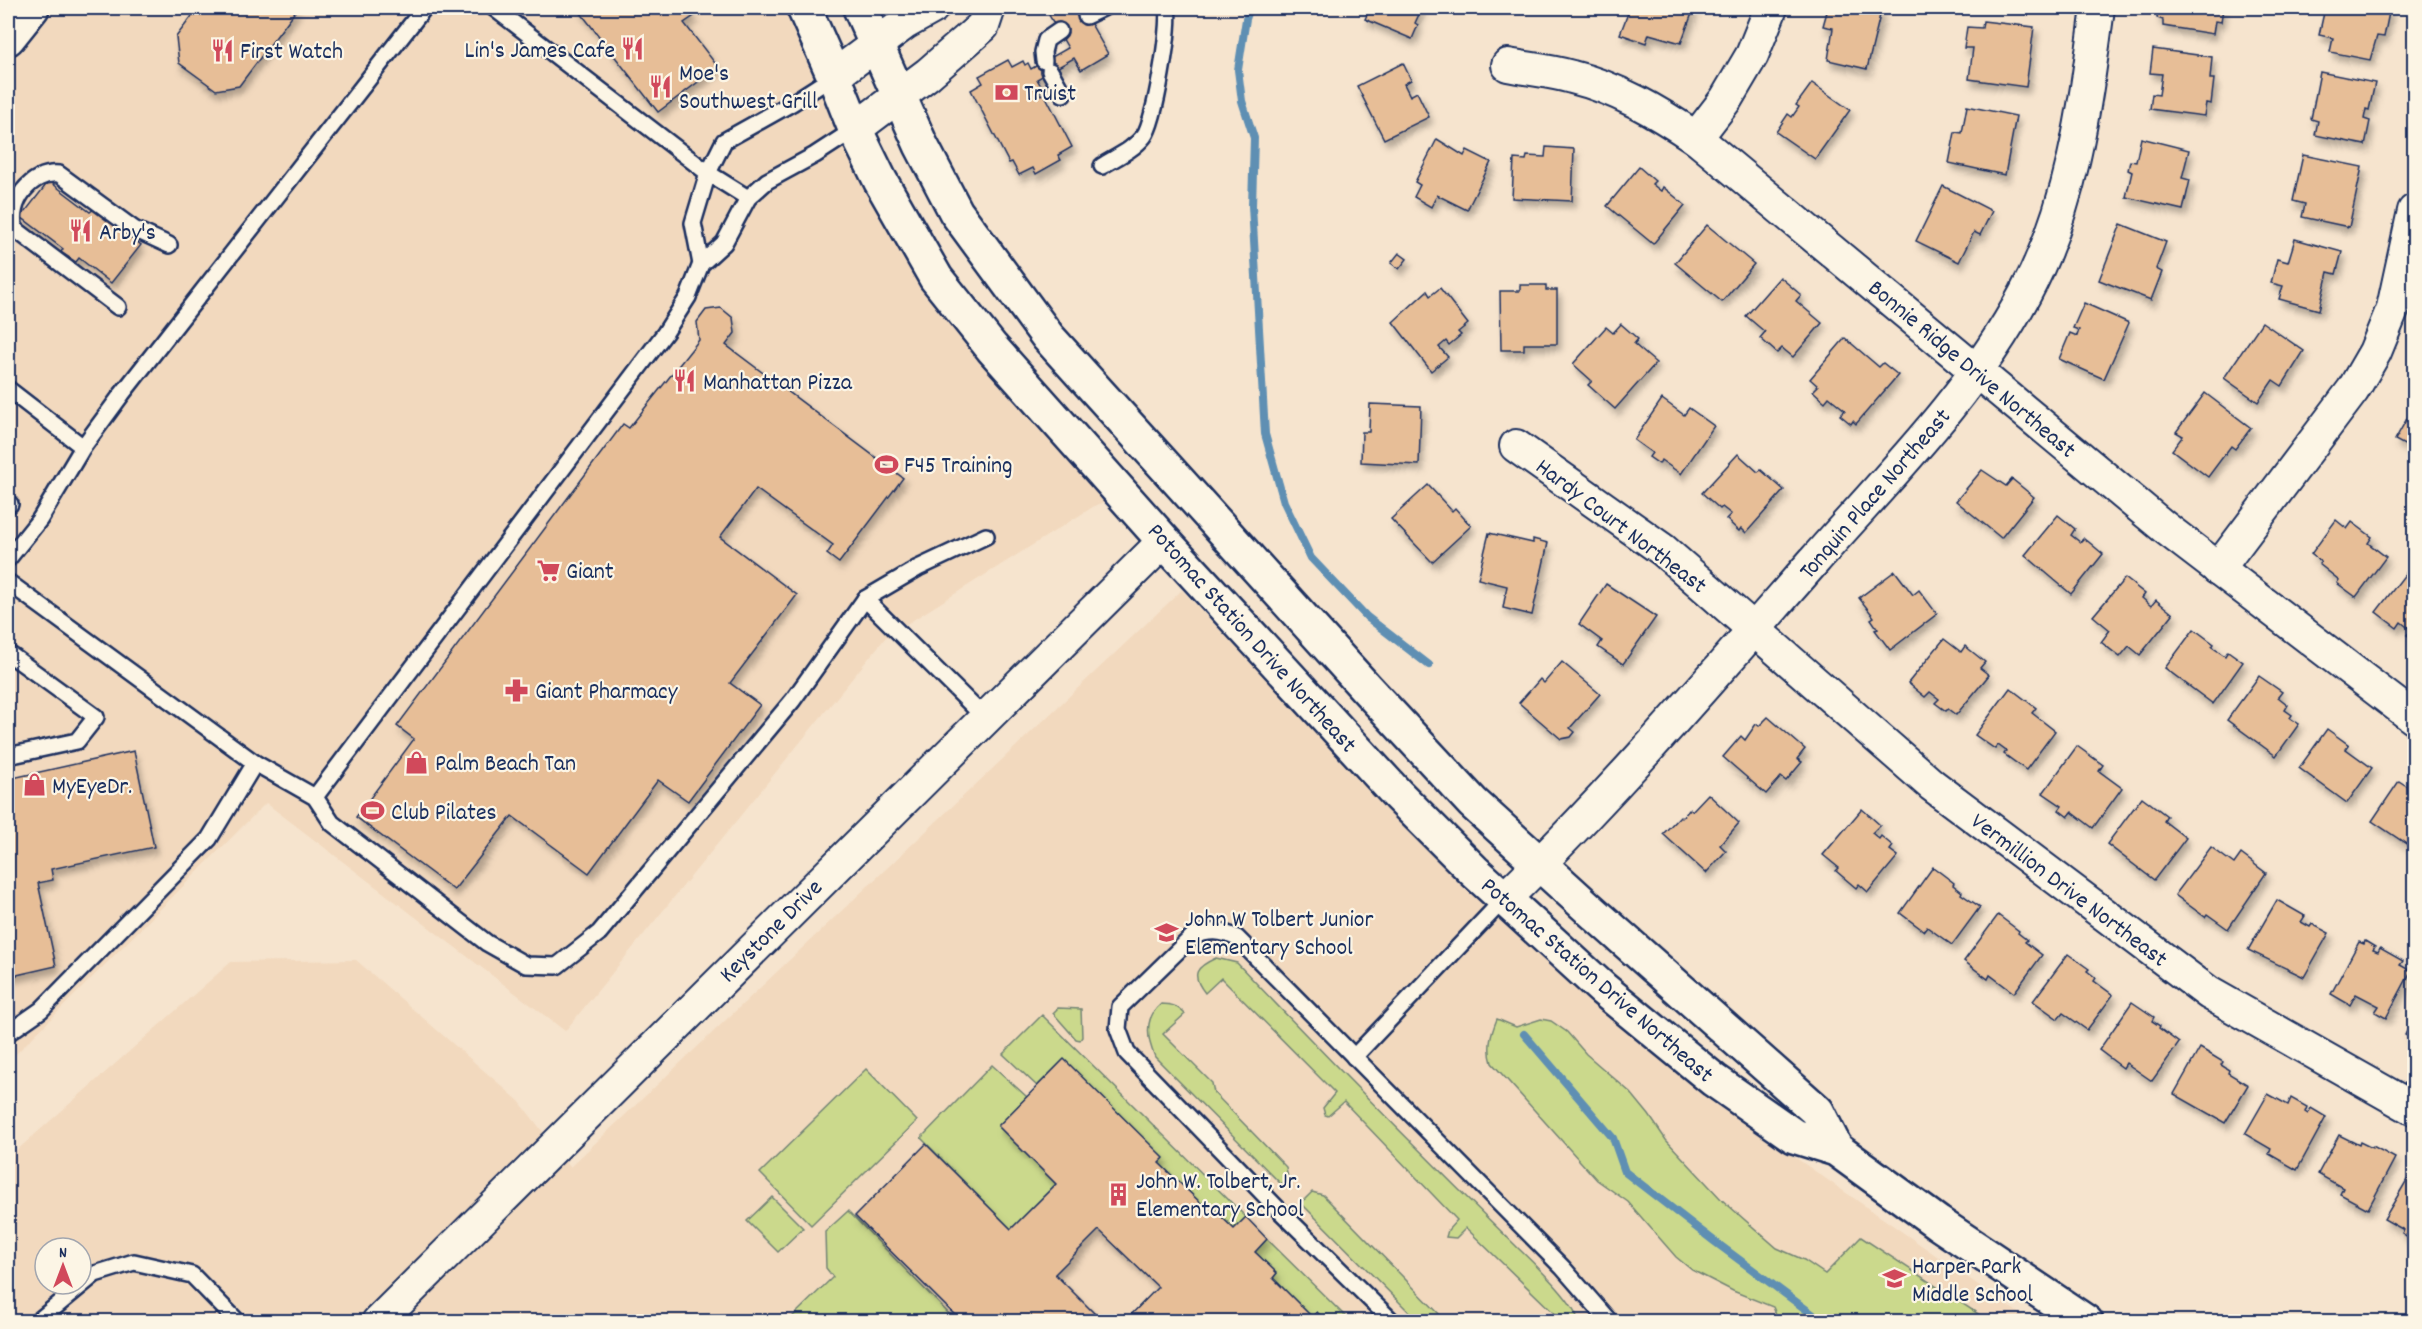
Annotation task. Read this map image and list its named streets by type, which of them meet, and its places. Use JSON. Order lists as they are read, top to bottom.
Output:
{
  "streets": {
    "street": [
      "Bonnie Ridge Drive Northeast",
      "Tonquin Place Northeast",
      "Hardy Court Northeast",
      "Potomac Station Drive Northeast",
      "Vermillion Drive Northeast",
      "Keystone Drive"
    ]
  },
  "crossings": [
    ["Bonnie Ridge Drive Northeast", "Tonquin Place Northeast"],
    ["Tonquin Place Northeast", "Hardy Court Northeast"],
    ["Tonquin Place Northeast", "Potomac Station Drive Northeast"],
    ["Tonquin Place Northeast", "Vermillion Drive Northeast"],
    ["Hardy Court Northeast", "Vermillion Drive Northeast"],
    ["Potomac Station Drive Northeast", "Keystone Drive"]
  ],
  "places": {
    "restaurant": [
      "Lin's James Cafe",
      "First Watch",
      "Moe's Southwest Grill",
      "Arby's",
      "Manhattan Pizza"
    ],
    "bank": ["Truist"],
    "sports": ["F45 Training", "Club Pilates"],
    "supermarket": ["Giant"],
    "pharmacy": ["Giant Pharmacy"],
    "shop": ["Palm Beach Tan", "MyEyeDr."],
    "school or university": ["John W Tolbert Junior Elementary School", "Harper Park Middle School"],
    "building": ["John W. Tolbert, Jr. Elementary School"]
  },
  "north": "top"
}
